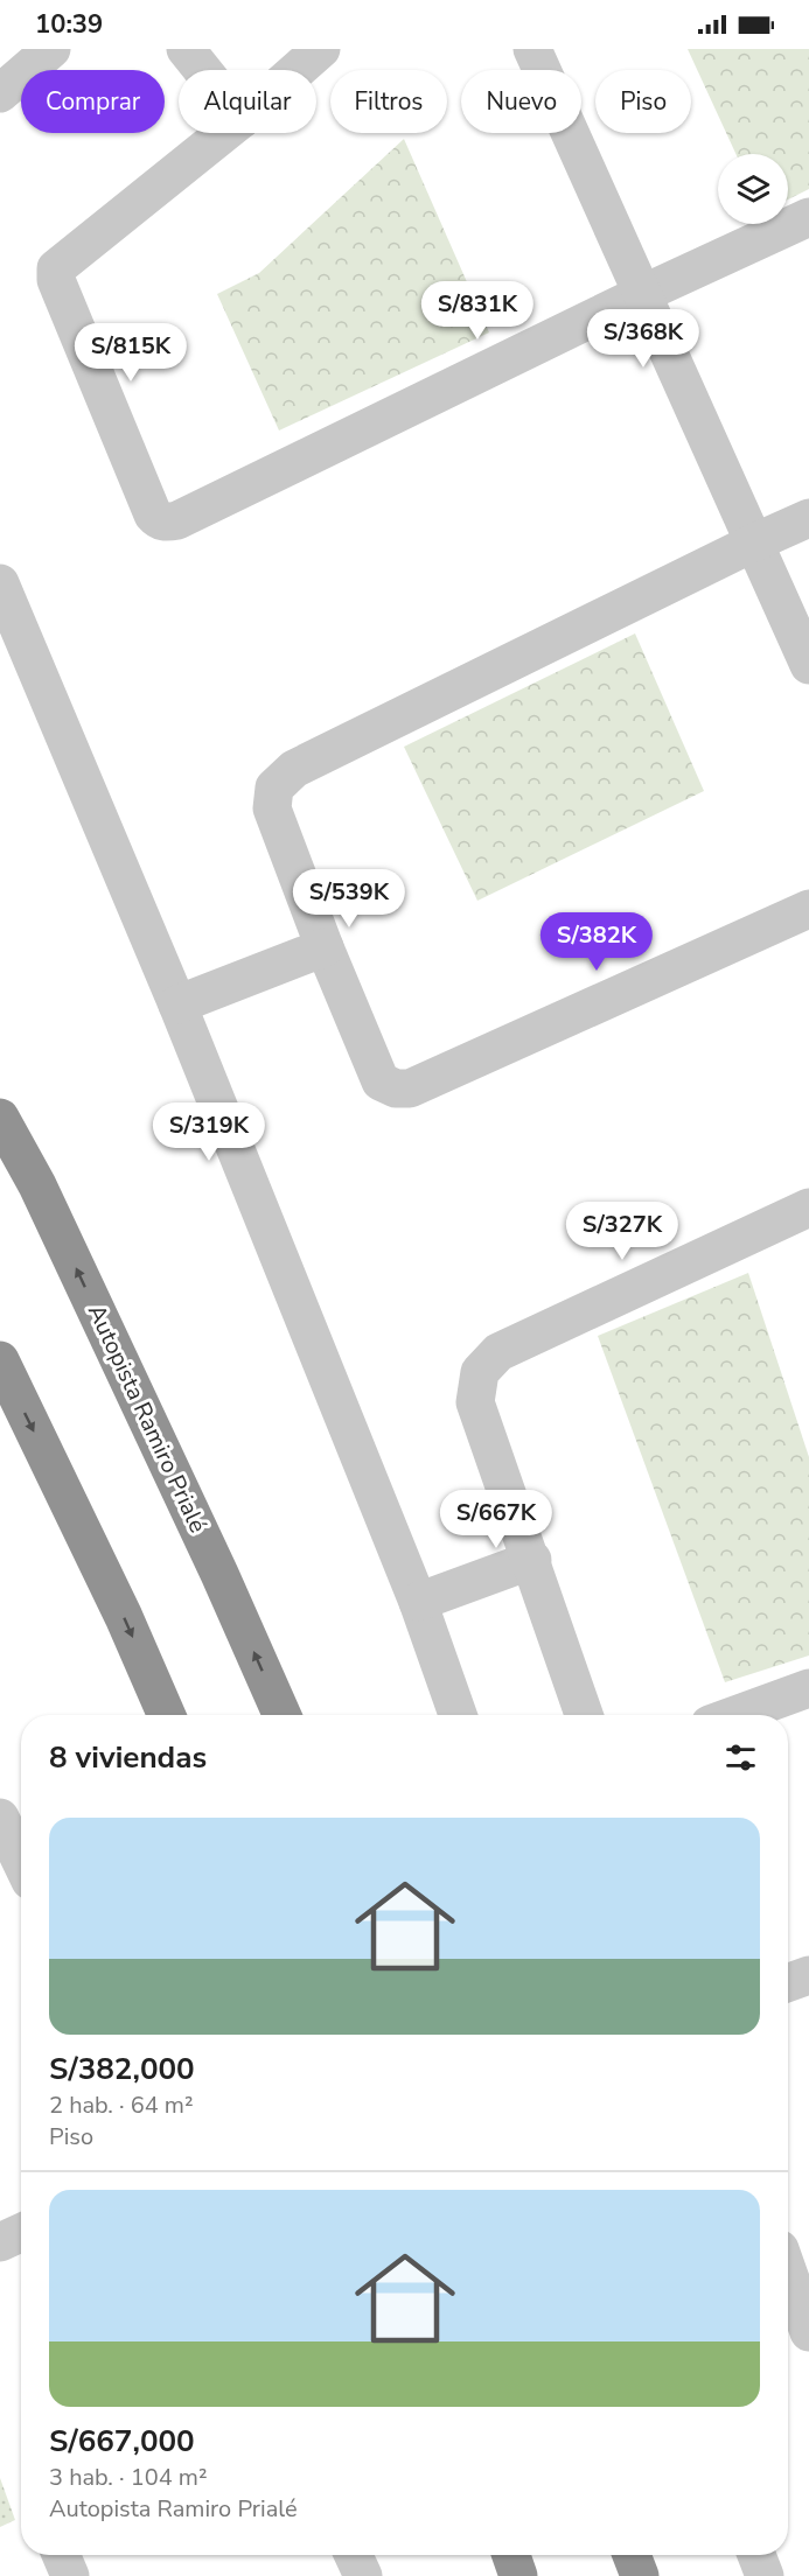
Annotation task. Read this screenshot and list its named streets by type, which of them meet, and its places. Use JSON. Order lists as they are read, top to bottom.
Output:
{
  "streets": {
    "highway": ["Autopista Ramiro Prialé"]
  },
  "page": {
    "status": "10:39",
    "chip": [
      "Comprar",
      "Alquilar",
      "Filtros",
      "Nuevo",
      "Piso"
    ],
    "price": [
      "S/831K",
      "S/368K",
      "S/815K",
      "S/539K",
      "S/382K",
      "S/319K",
      "S/327K",
      "S/667K"
    ],
    "heading": "8 viviendas",
    "list": [
      {
        "name": "S/382,000",
        "note": "2 hab. · 64 m² · Piso"
      },
      {
        "name": "S/667,000",
        "note": "3 hab. · 104 m² · Autopista Ramiro Prialé"
      }
    ]
  }
}
